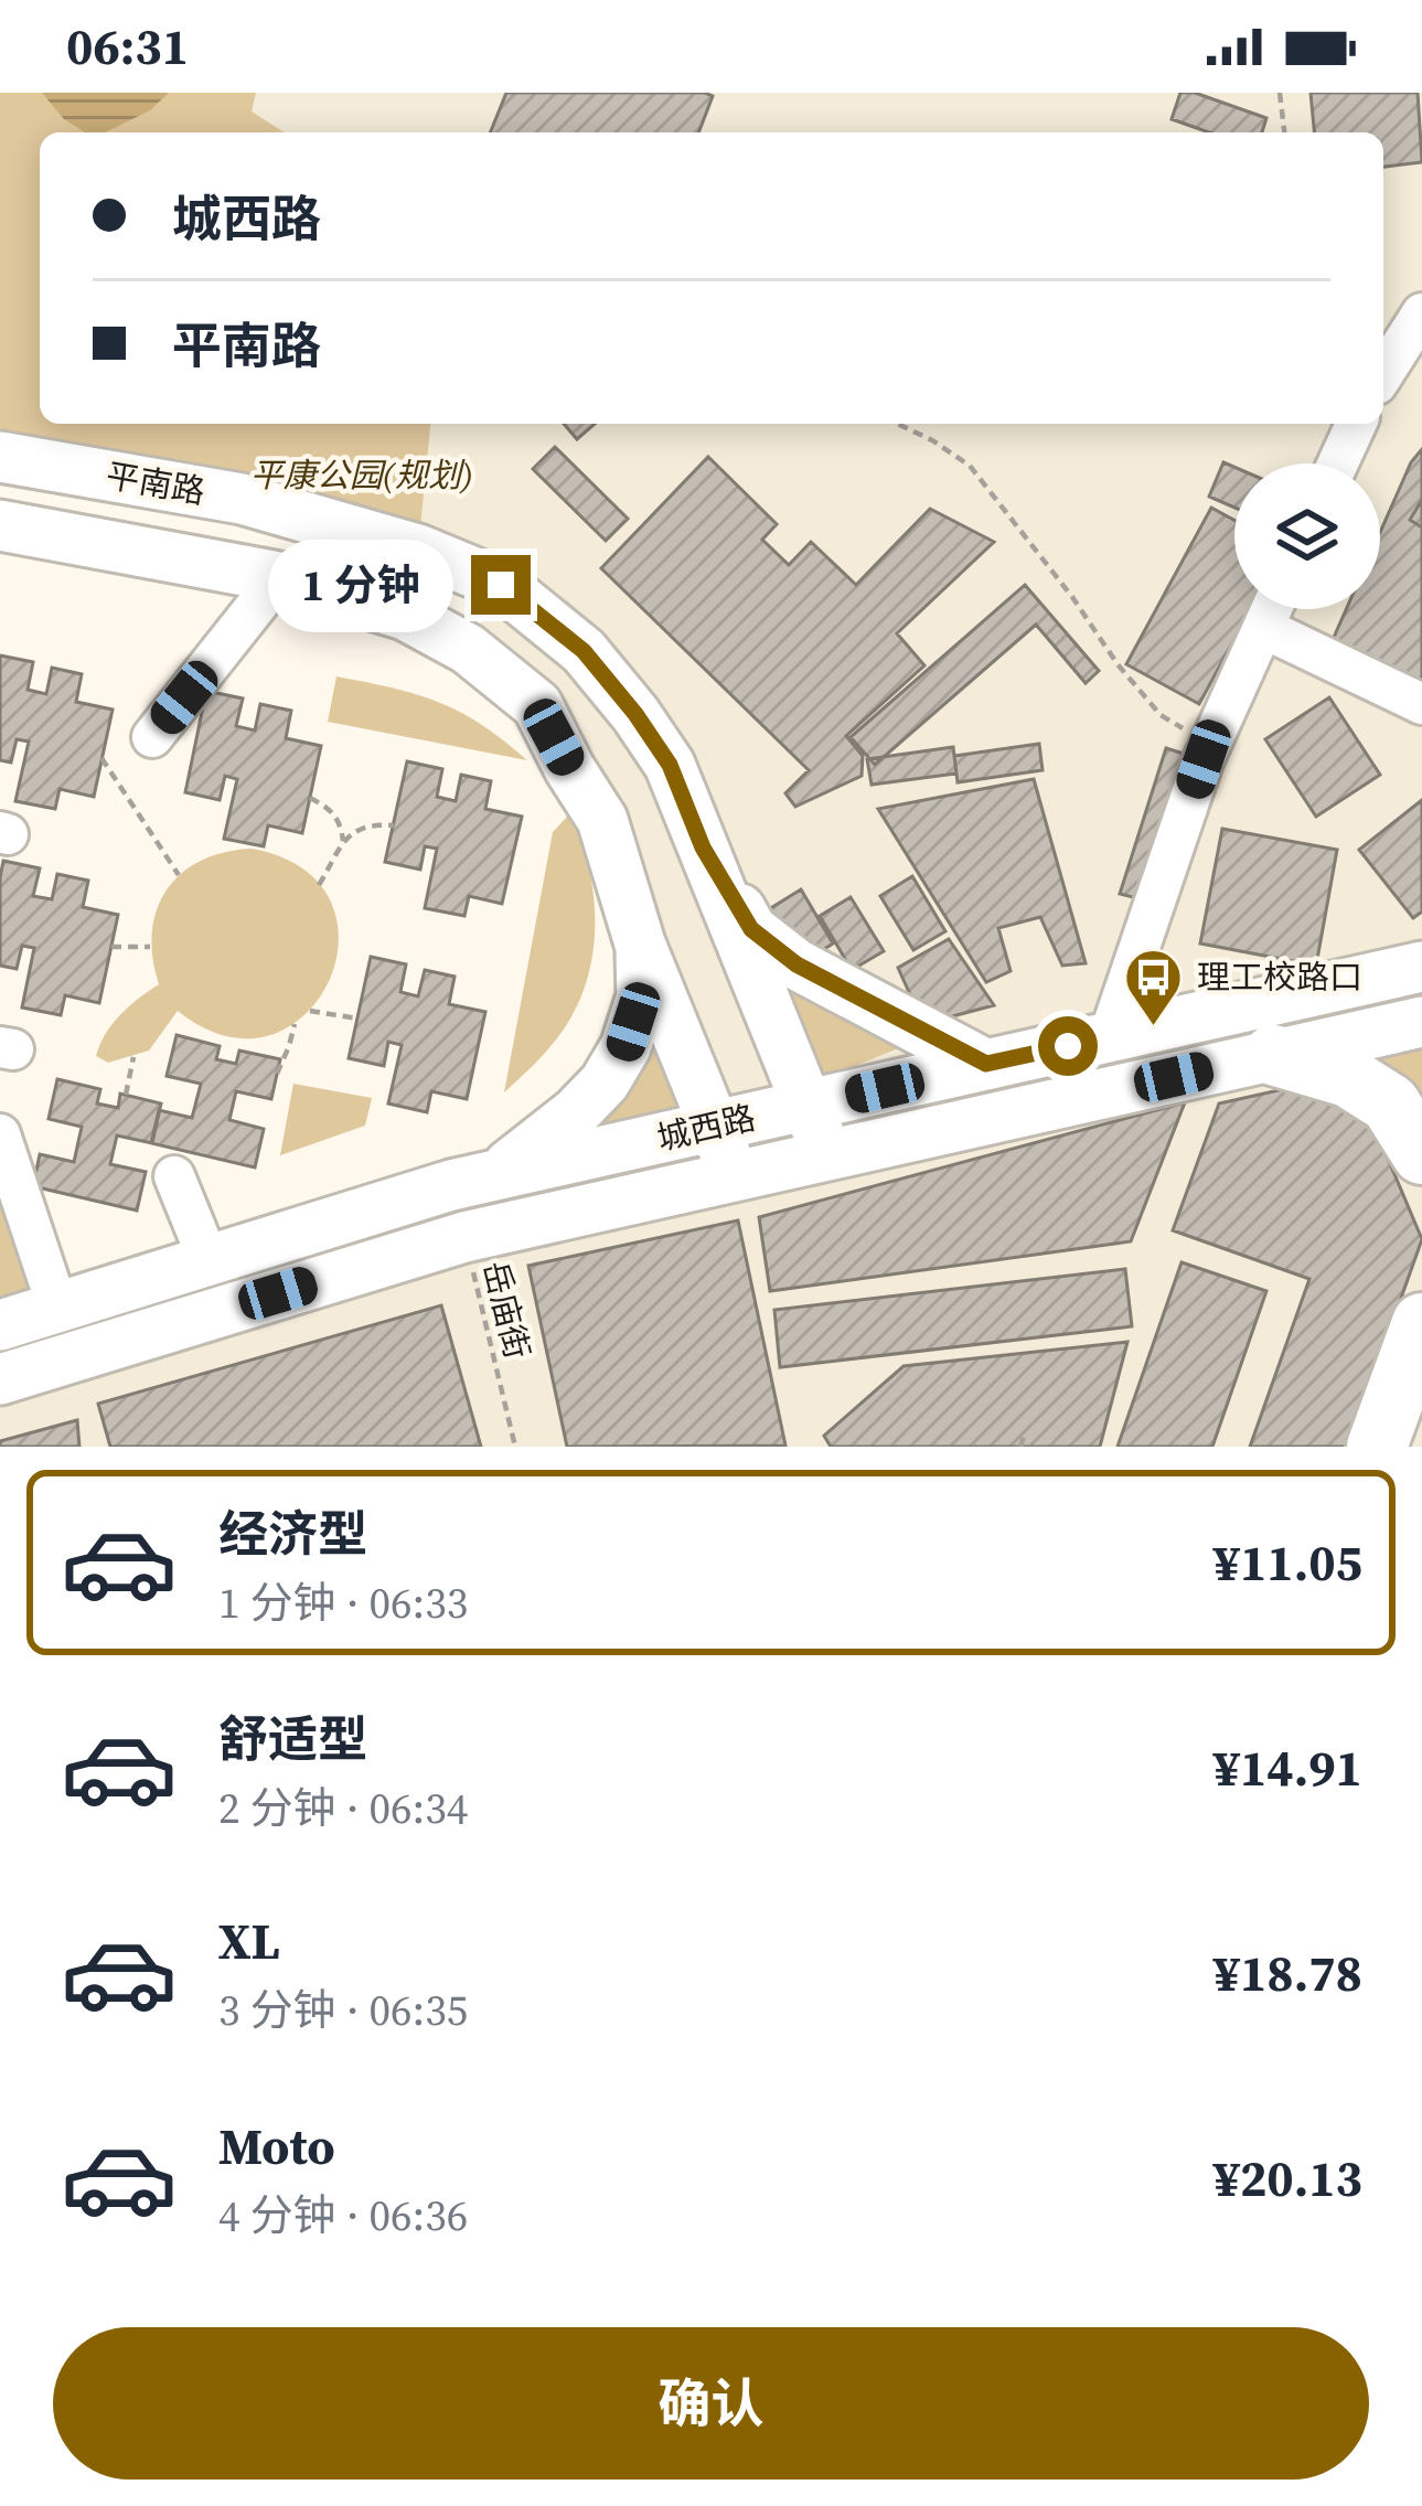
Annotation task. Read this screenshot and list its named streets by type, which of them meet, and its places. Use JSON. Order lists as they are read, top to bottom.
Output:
{
  "streets": {
    "main road": ["平南路", "城西路"],
    "path": ["岳庙街"]
  },
  "crossings": [
    ["平南路", "城西路"]
  ],
  "parks": ["平康公园(规划)"],
  "places": {
    "bus stop": ["理工校路口"]
  },
  "page": {
    "status": "06:31",
    "banner": ["城西路", "平南路"],
    "bubble": "1 分钟",
    "list": [
      {
        "name": "经济型",
        "note": "1 分钟 · 06:33",
        "value": "¥11.05"
      },
      {
        "name": "舒适型",
        "note": "2 分钟 · 06:34",
        "value": "¥14.91"
      },
      {
        "name": "XL",
        "note": "3 分钟 · 06:35",
        "value": "¥18.78"
      },
      {
        "name": "Moto",
        "note": "4 分钟 · 06:36",
        "value": "¥20.13"
      }
    ],
    "buttons": "确认"
  }
}
